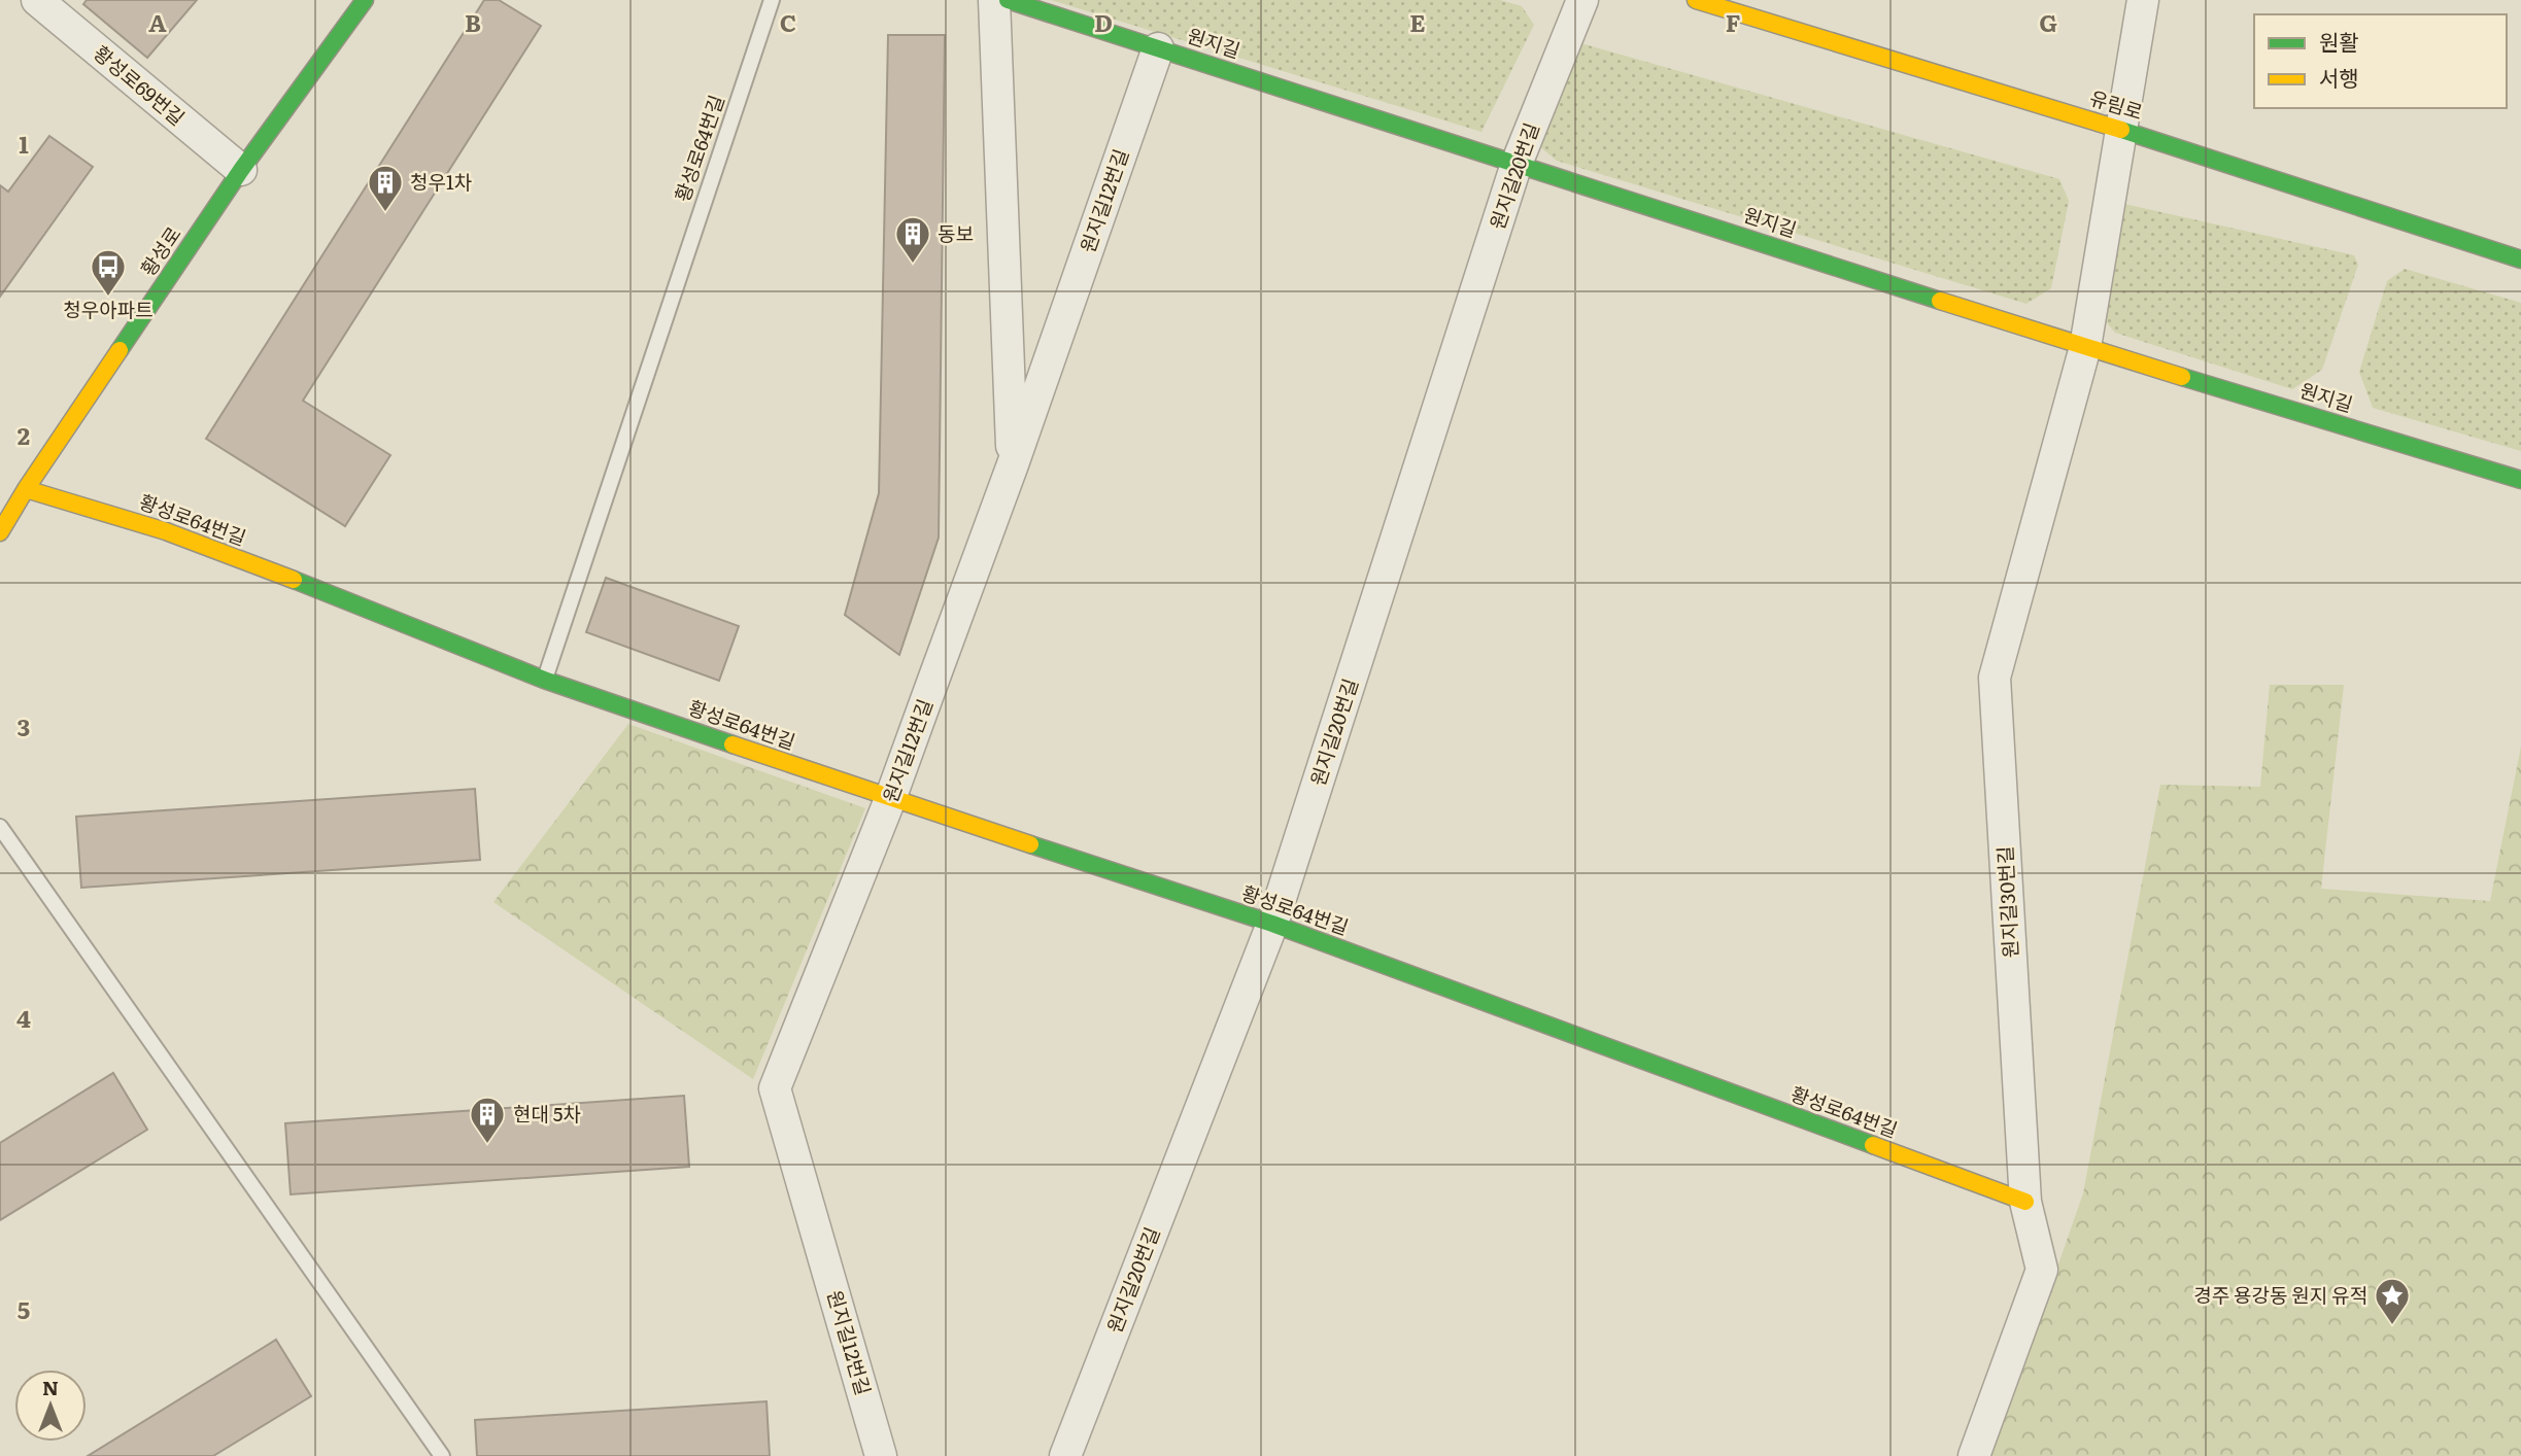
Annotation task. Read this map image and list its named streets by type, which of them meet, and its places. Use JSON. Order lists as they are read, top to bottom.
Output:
{
  "streets": {
    "street": [
      "원지길",
      "황성로69번길",
      "유림로",
      "황성로64번길",
      "원지길20번길",
      "원지길12번길",
      "황성로",
      "원지길30번길"
    ]
  },
  "crossings": [
    ["원지길", "원지길20번길"],
    ["원지길", "원지길12번길"],
    ["원지길", "원지길30번길"],
    ["황성로69번길", "황성로"],
    ["유림로", "원지길30번길"],
    ["황성로64번길", "원지길20번길"],
    ["황성로64번길", "원지길12번길"],
    ["황성로64번길", "황성로"],
    ["황성로64번길", "원지길30번길"]
  ],
  "places": {
    "building": ["청우1차", "동보", "현대 5차"],
    "bus stop": ["청우아파트"],
    "place": ["경주 용강동 원지 유적"]
  },
  "legend": ["원활", "서행"],
  "north": "top",
  "grid": {
    "columns": [
      "A",
      "B",
      "C",
      "D",
      "E",
      "F",
      "G"
    ],
    "rows": [
      "1",
      "2",
      "3",
      "4",
      "5"
    ]
  }
}
